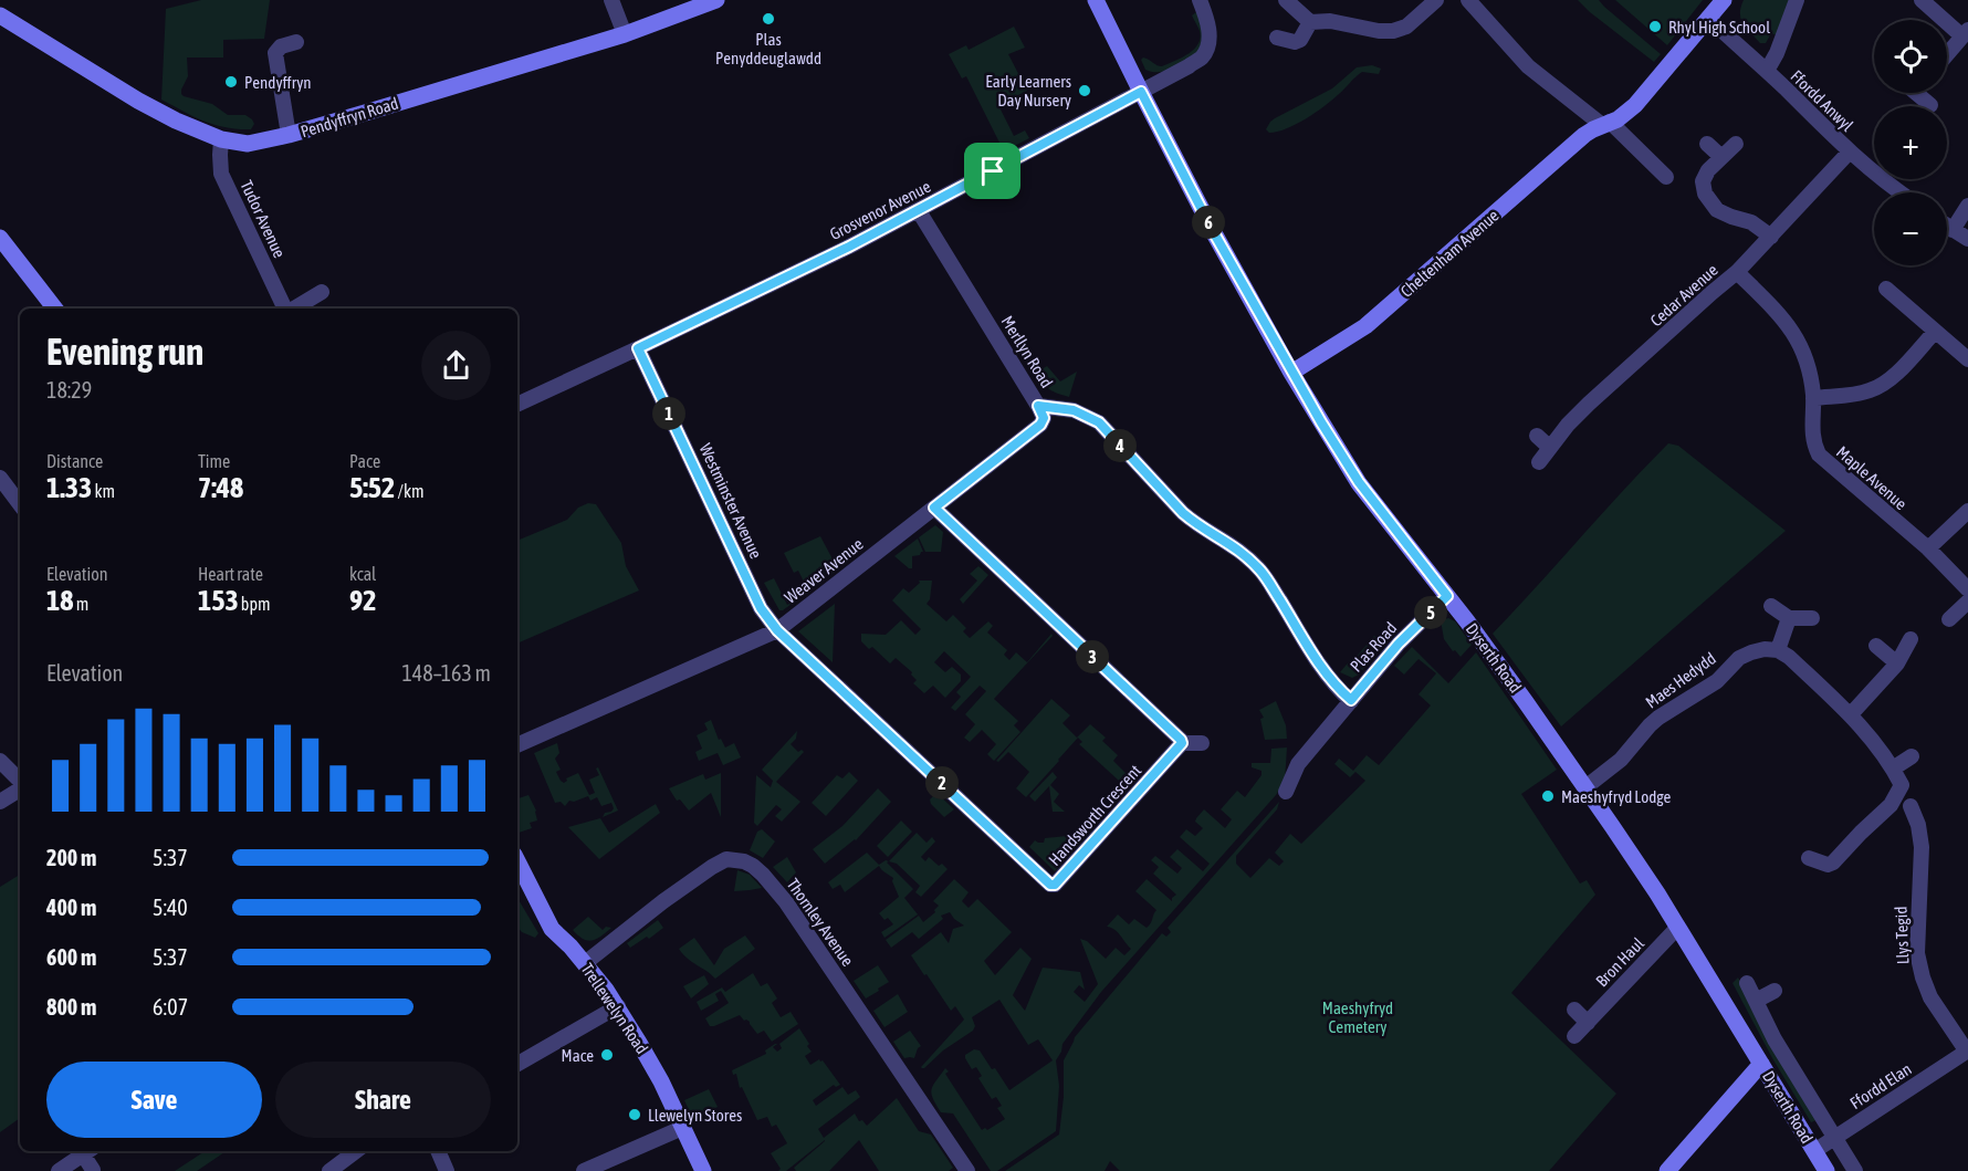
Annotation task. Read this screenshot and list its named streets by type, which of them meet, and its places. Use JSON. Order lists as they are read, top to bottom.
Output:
{
  "streets": {
    "street": [
      "Ffordd Anwyl",
      "Pendyffryn Road",
      "Grosvenor Avenue",
      "Tudor Avenue",
      "Cheltenham Avenue",
      "Cedar Avenue",
      "Merllyn Road",
      "Maple Avenue",
      "Westminster Avenue",
      "Weaver Avenue",
      "Plas Road",
      "Dyserth Road",
      "Maes Hedydd",
      "Handsworth Crescent",
      "Thornley Avenue",
      "Llys Tegid",
      "Bron Haul",
      "Trellewelyn Road",
      "Ffordd Elan"
    ]
  },
  "crossings": [
    ["Ffordd Anwyl", "Cheltenham Avenue"],
    ["Ffordd Anwyl", "Cedar Avenue"],
    ["Pendyffryn Road", "Tudor Avenue"],
    ["Grosvenor Avenue", "Merllyn Road"],
    ["Grosvenor Avenue", "Westminster Avenue"],
    ["Grosvenor Avenue", "Dyserth Road"],
    ["Cheltenham Avenue", "Dyserth Road"],
    ["Cedar Avenue", "Maple Avenue"],
    ["Merllyn Road", "Weaver Avenue"],
    ["Merllyn Road", "Plas Road"],
    ["Westminster Avenue", "Weaver Avenue"],
    ["Westminster Avenue", "Handsworth Crescent"],
    ["Weaver Avenue", "Handsworth Crescent"],
    ["Plas Road", "Dyserth Road"],
    ["Dyserth Road", "Maes Hedydd"],
    ["Dyserth Road", "Bron Haul"],
    ["Dyserth Road", "Ffordd Elan"],
    ["Thornley Avenue", "Trellewelyn Road"],
    ["Llys Tegid", "Ffordd Elan"]
  ],
  "parks": ["Maeshyfryd Cemetery"],
  "places": [
    "Plas Penyddeuglawdd",
    "Rhyl High School",
    "Pendyffryn",
    "Early Learners Day Nursery",
    "Maeshyfryd Lodge",
    "Mace",
    "Llewelyn Stores"
  ],
  "page": {
    "map_buttons": ["+", "−"],
    "pins": [
      "6",
      "1",
      "4",
      "5",
      "3",
      "2"
    ],
    "heading": ["Evening run", "18:29"],
    "stats": [
      ["Distance", "1.33 km"],
      ["Time", "7:48"],
      ["Pace", "5:52 /km"],
      ["Elevation", "18 m"],
      ["Heart rate", "153 bpm"],
      ["kcal", "92"]
    ],
    "chart": ["Elevation", "148–163 m"],
    "list": [
      {
        "name": "200 m",
        "note": "5:37"
      },
      {
        "name": "400 m",
        "note": "5:40"
      },
      {
        "name": "600 m",
        "note": "5:37"
      },
      {
        "name": "800 m",
        "note": "6:07"
      }
    ],
    "buttons": ["Save", "Share"]
  }
}
